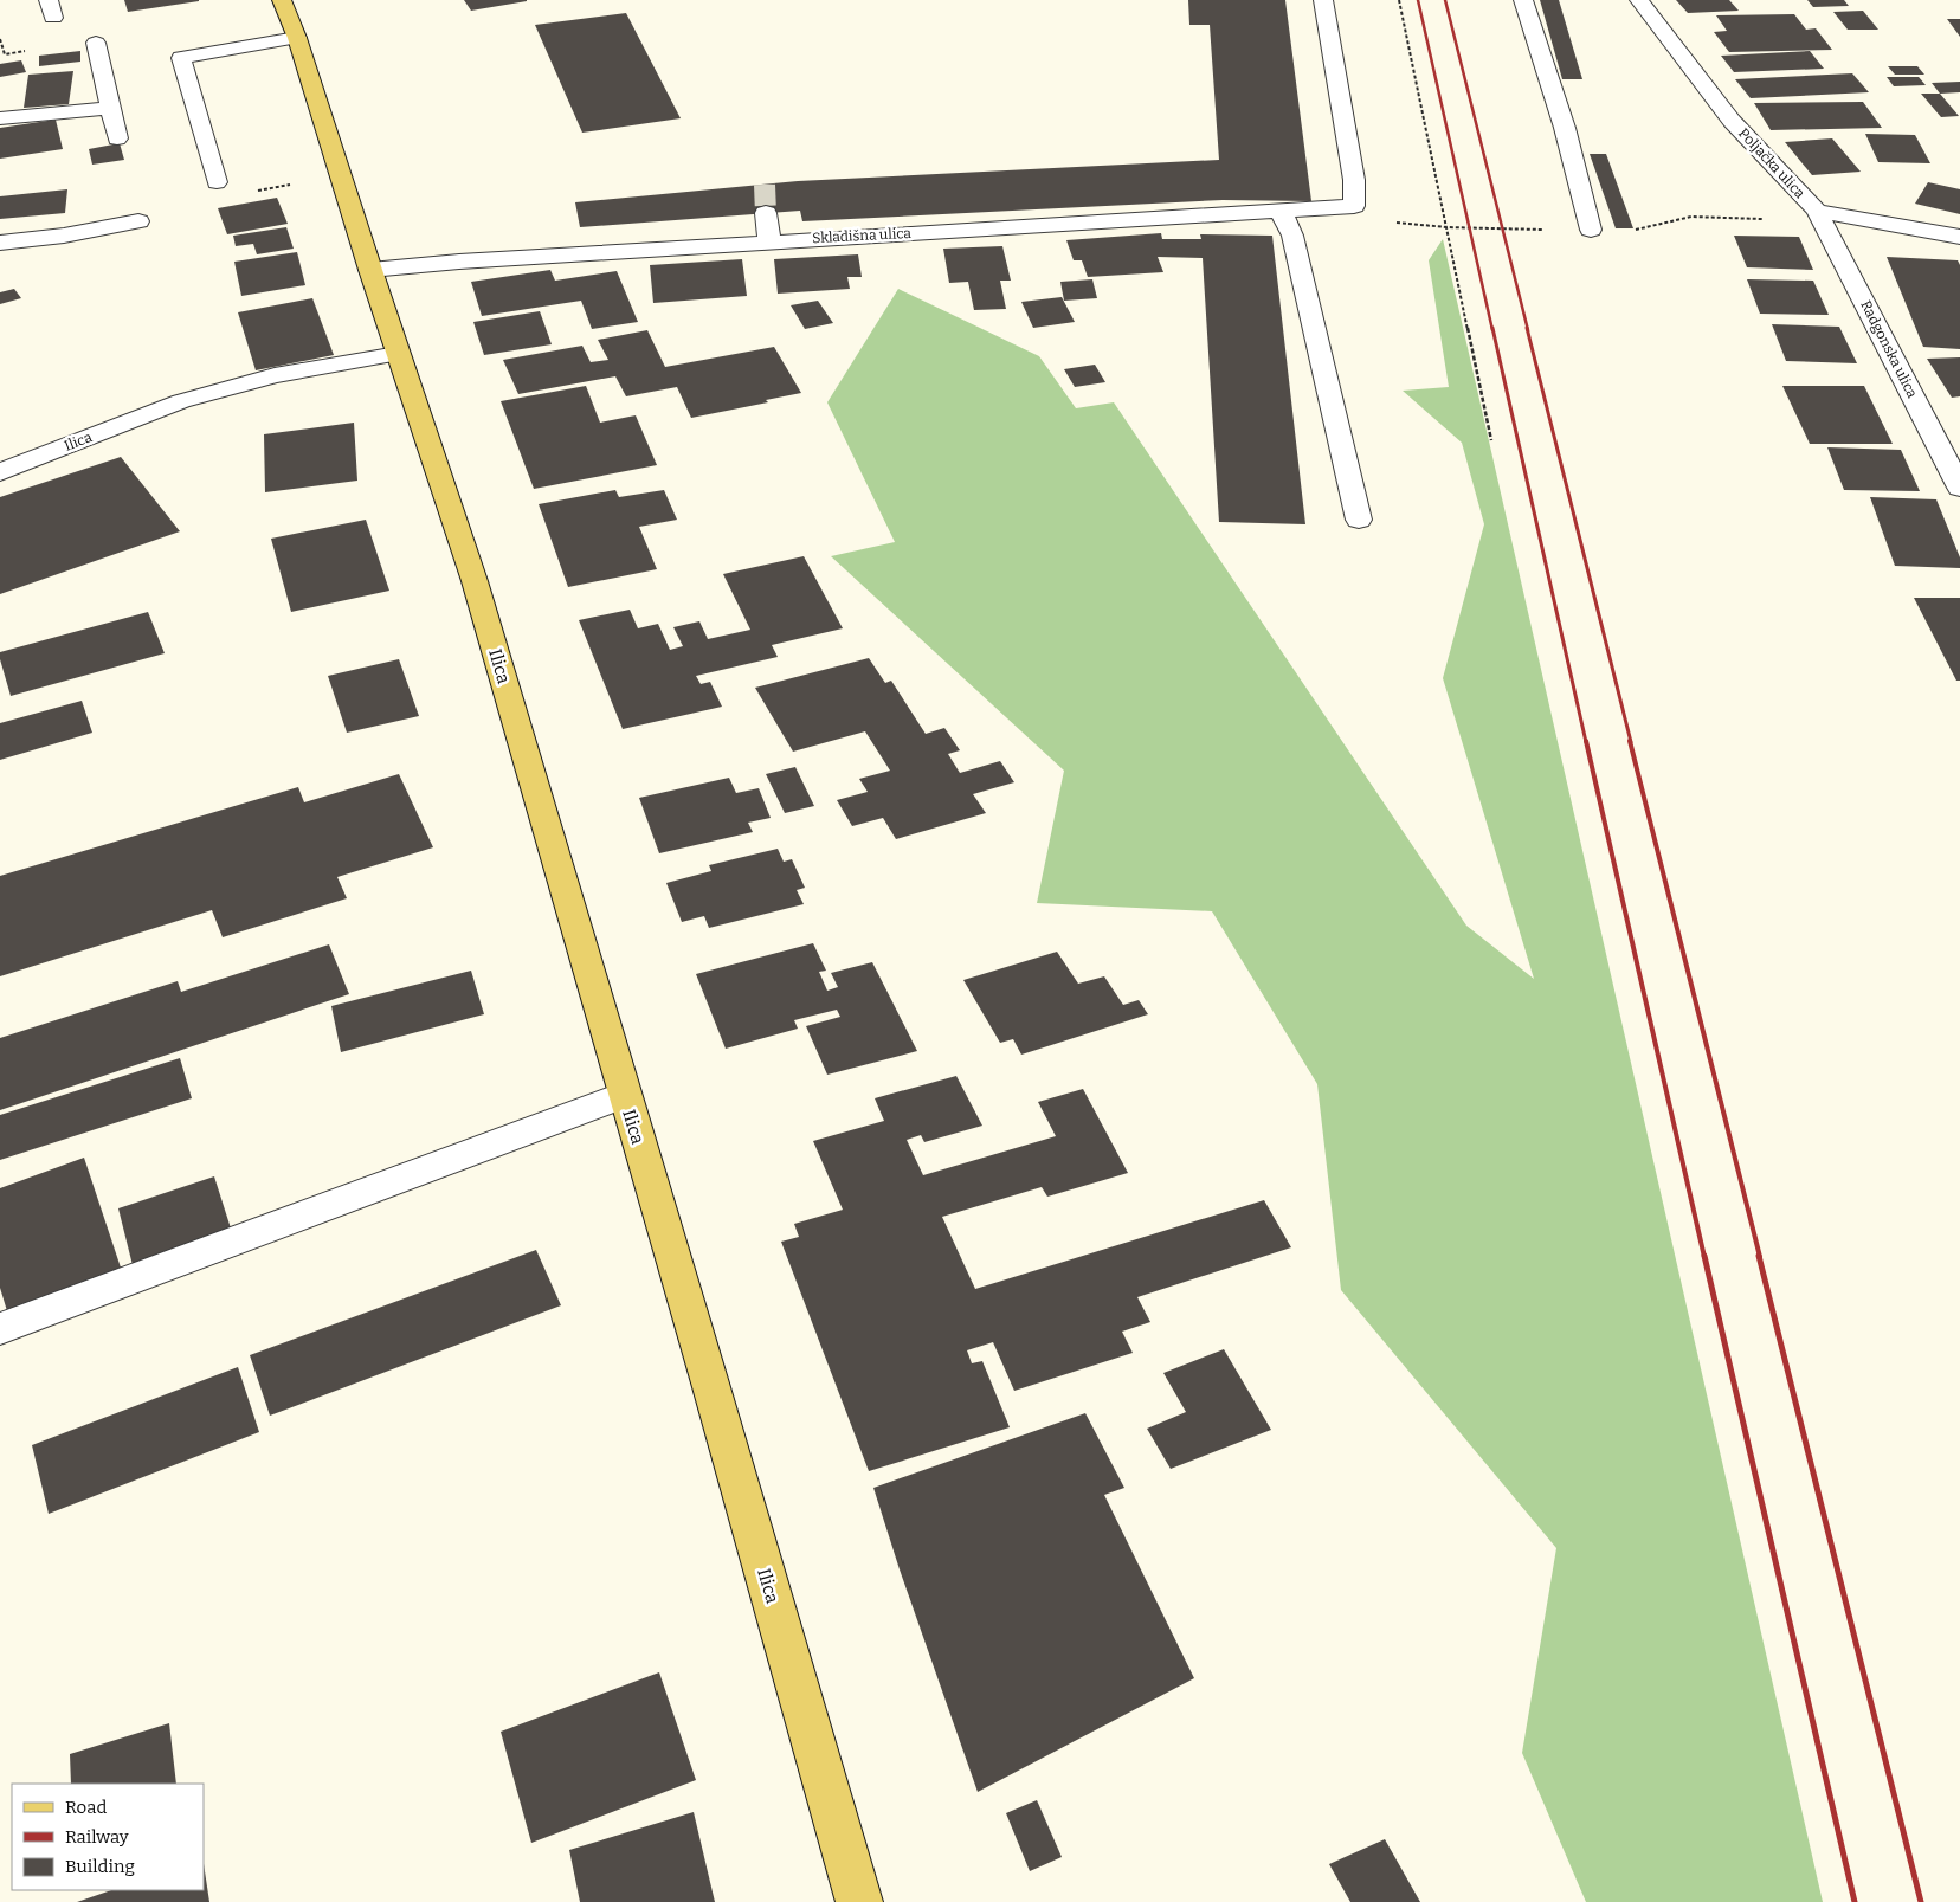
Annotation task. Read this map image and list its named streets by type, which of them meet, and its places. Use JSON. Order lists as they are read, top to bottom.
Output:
{
  "streets": {
    "main road": ["Ilica"],
    "street": ["Poljačka ulica", "Skladišna ulica", "Radgonska ulica"]
  },
  "crossings": [
    ["Poljačka ulica", "Radgonska ulica"],
    ["Skladišna ulica", "Ilica"]
  ],
  "legend": ["Road", "Railway", "Building"]
}
